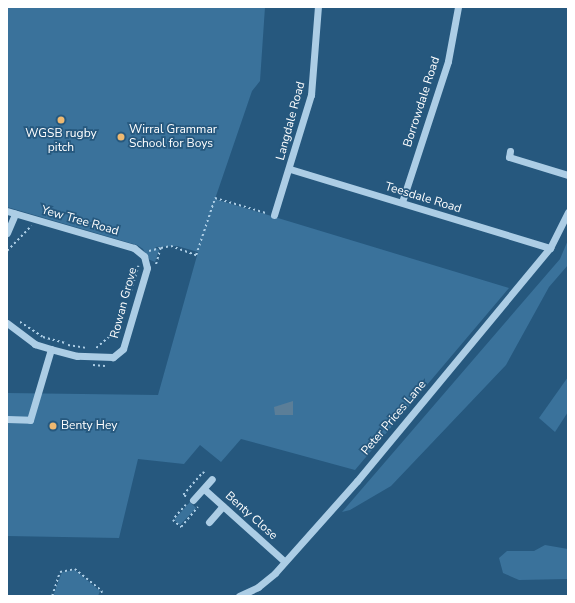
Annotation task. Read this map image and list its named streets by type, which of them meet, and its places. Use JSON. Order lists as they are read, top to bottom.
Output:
{
  "streets": {
    "street": [
      "Borrowdale Road",
      "Langdale Road",
      "Teesdale Road",
      "Yew Tree Road",
      "Rowan Grove",
      "Peter Prices Lane",
      "Benty Close"
    ]
  },
  "crossings": [
    ["Borrowdale Road", "Teesdale Road"],
    ["Langdale Road", "Teesdale Road"],
    ["Teesdale Road", "Peter Prices Lane"],
    ["Yew Tree Road", "Rowan Grove"],
    ["Peter Prices Lane", "Benty Close"]
  ],
  "places": ["WGSB rugby pitch", "Wirral Grammar School for Boys", "Benty Hey"]
}
